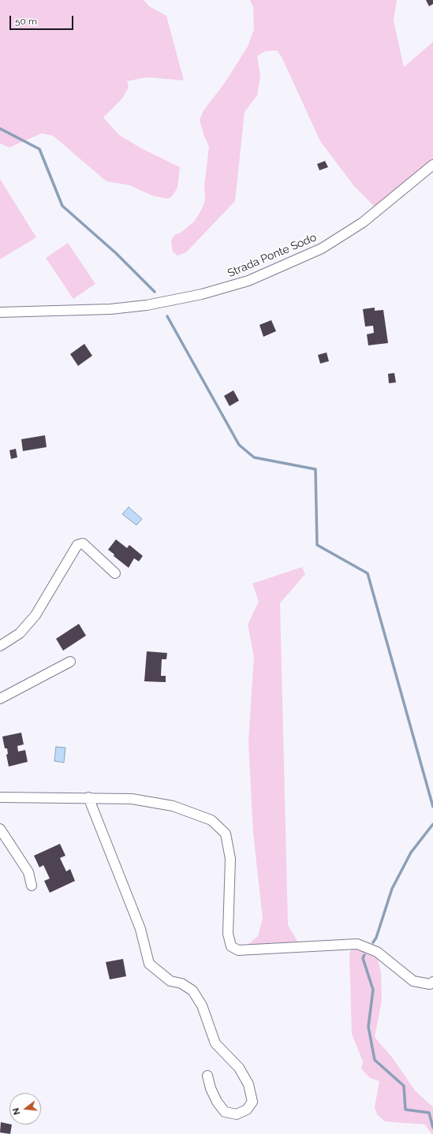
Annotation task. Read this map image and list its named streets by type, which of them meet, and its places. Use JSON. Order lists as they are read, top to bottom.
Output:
{
  "streets": {
    "street": ["Strada Ponte Sodo"]
  },
  "scale_bar": "50 m",
  "north": "left"
}
